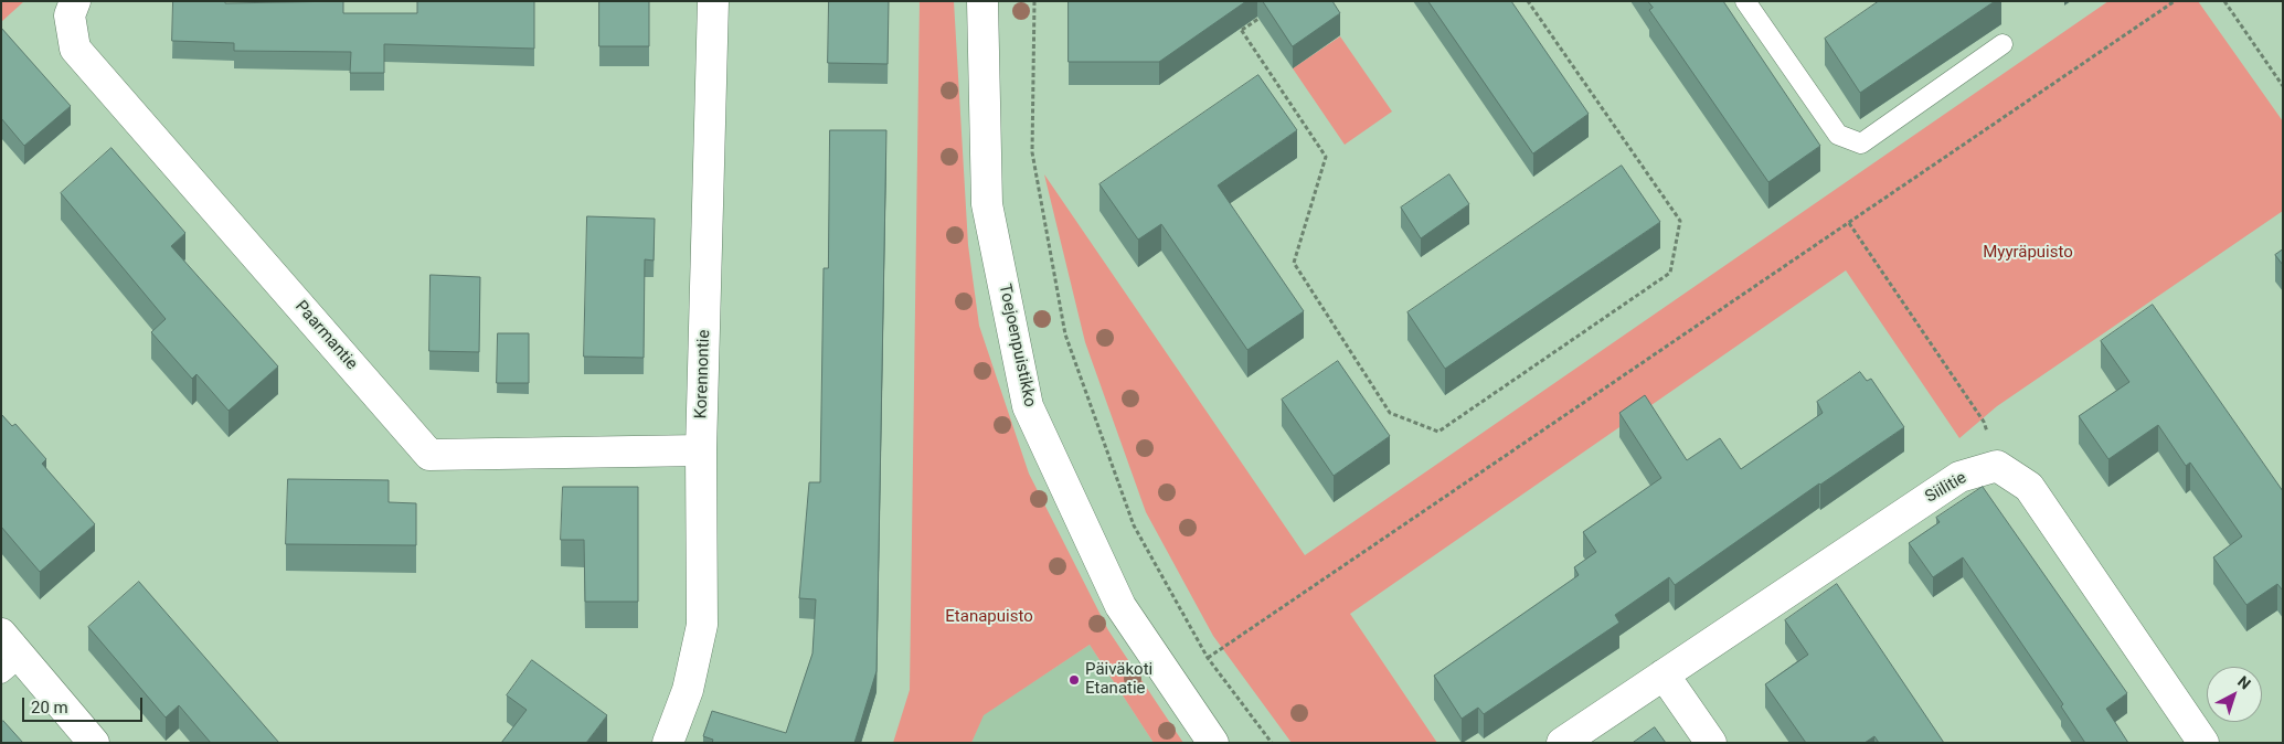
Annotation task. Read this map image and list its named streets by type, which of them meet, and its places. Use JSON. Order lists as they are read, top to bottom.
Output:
{
  "streets": {
    "street": [
      "Paarmantie",
      "Toejoenpuistikko",
      "Korennontie",
      "Siilitie"
    ]
  },
  "crossings": [
    ["Paarmantie", "Korennontie"]
  ],
  "parks": ["Myyräpuisto", "Etanapuisto"],
  "places": ["Päiväkoti Etanatie"],
  "scale_bar": "20 m",
  "north": "top right"
}
